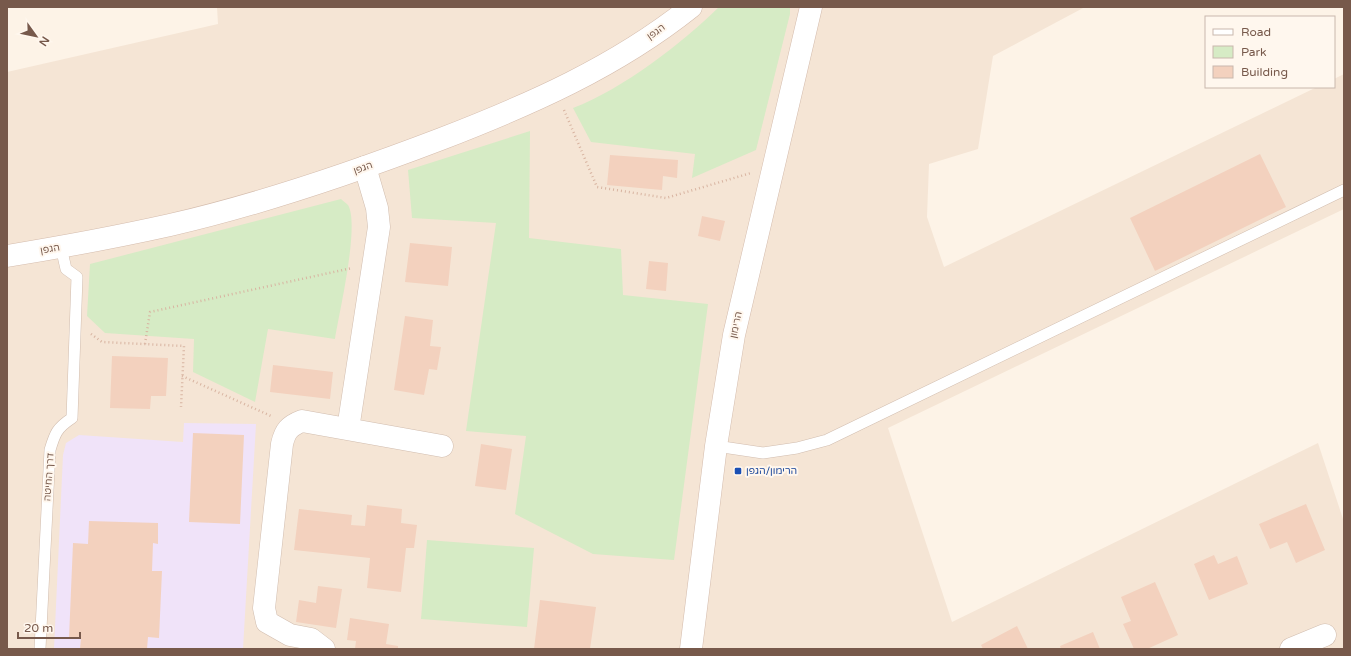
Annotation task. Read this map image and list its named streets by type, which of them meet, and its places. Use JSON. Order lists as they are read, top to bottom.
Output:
{
  "streets": {
    "street": ["הגפן", "הרימון"],
    "lane": ["דרך החיטה"]
  },
  "crossings": [
    ["הגפן", "דרך החיטה"]
  ],
  "places": {
    "transit": ["הרימון/הגפן"]
  },
  "legend": ["Road", "Park", "Building"],
  "scale_bar": "20 m",
  "north": "bottom right"
}
